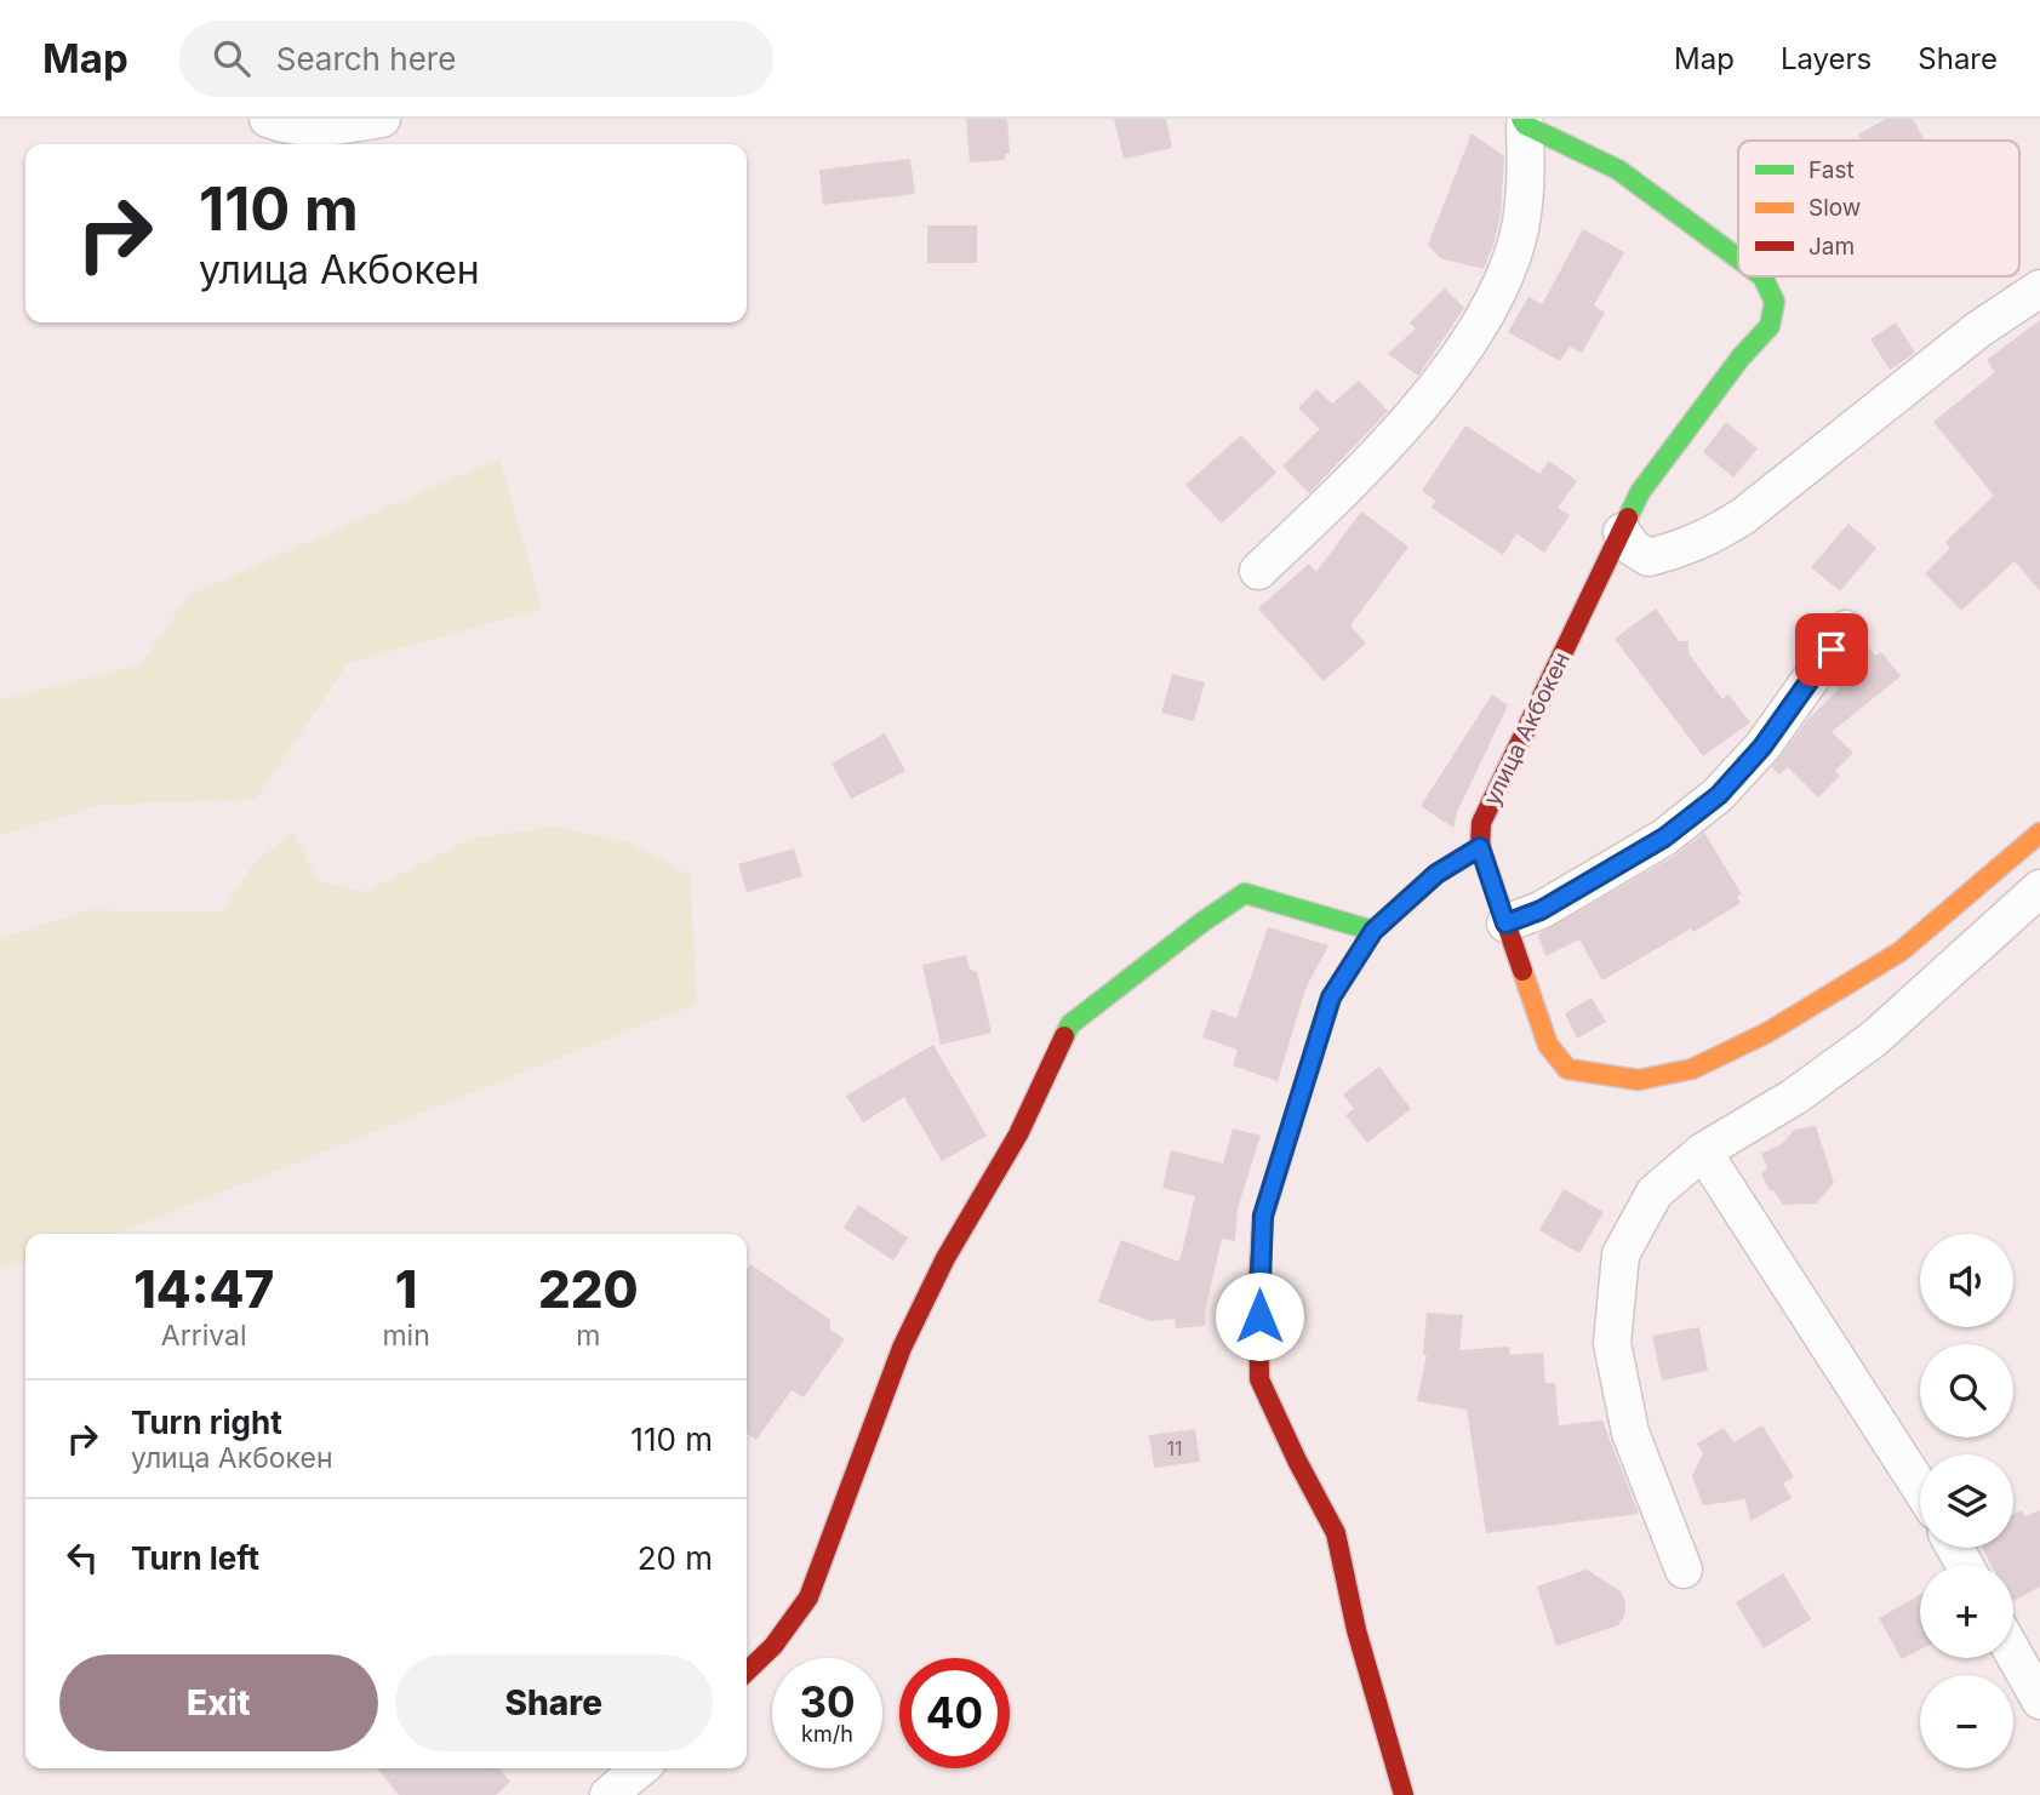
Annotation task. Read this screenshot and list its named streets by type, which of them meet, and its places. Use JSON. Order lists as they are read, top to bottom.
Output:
{
  "streets": {
    "street": ["улица Акбокен"]
  },
  "house_numbers": ["11"],
  "legend": ["Fast", "Slow", "Jam"],
  "page": {
    "header": "Map",
    "search": "Search here",
    "nav": ["Map", "Layers", "Share"],
    "turn": ["110 m", "улица Акбокен"],
    "map_buttons": ["+", "−"],
    "eta": [
      "14:47",
      "Arrival",
      "1",
      "min",
      "220",
      "m"
    ],
    "list": [
      {
        "name": "Turn right",
        "note": "улица Акбокен",
        "value": "110 m"
      },
      {
        "name": "Turn left",
        "value": "20 m"
      }
    ],
    "buttons": ["Exit", "Share"],
    "speed": "30 km/h",
    "limit": "40"
  }
}
